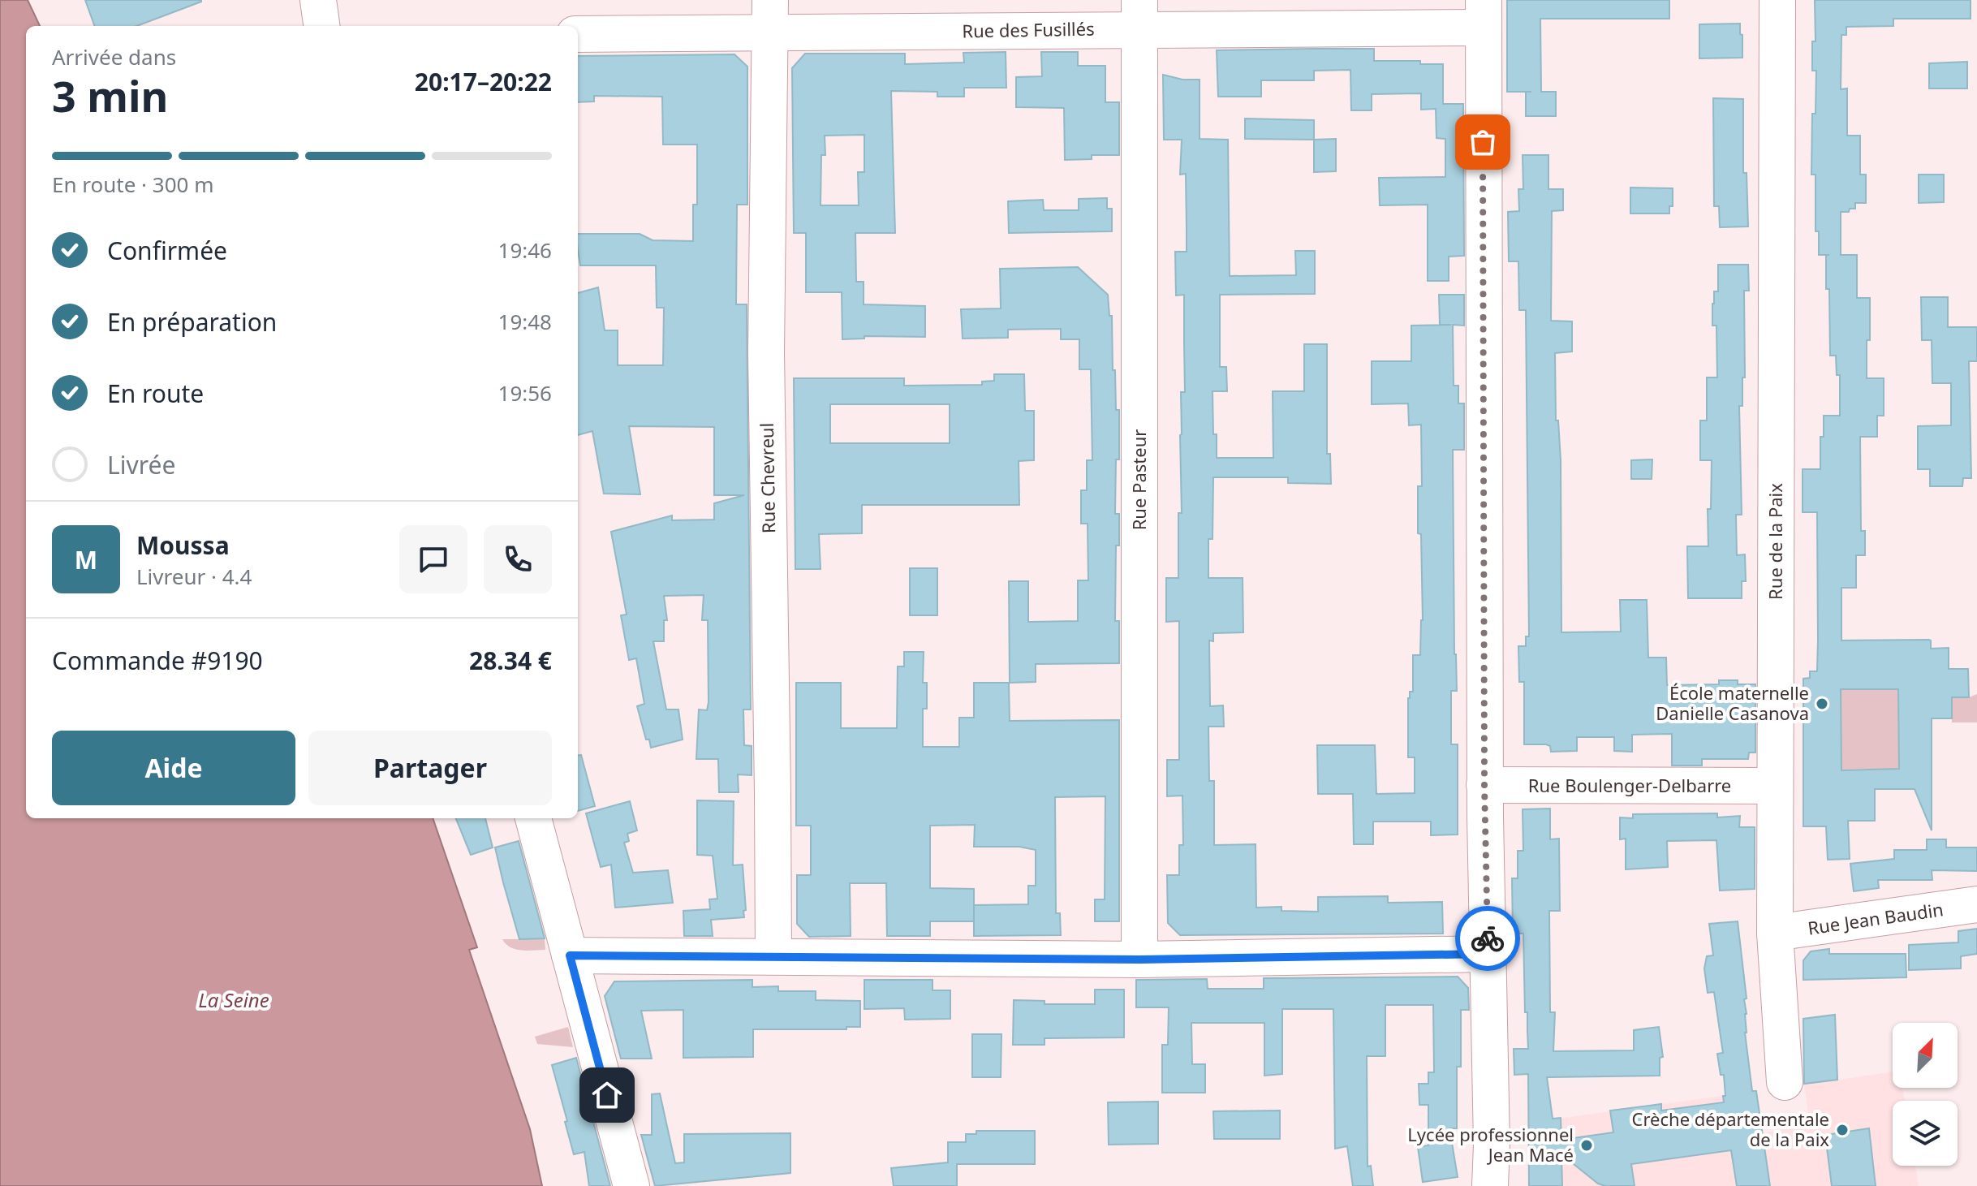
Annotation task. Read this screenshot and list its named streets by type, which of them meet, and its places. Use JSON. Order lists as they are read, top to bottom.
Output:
{
  "streets": {
    "street": [
      "Rue des Fusillés",
      "Rue Chevreul",
      "Rue Pasteur",
      "Rue de la Paix",
      "Rue Boulenger-Delbarre",
      "Rue Jean Baudin"
    ]
  },
  "crossings": [
    ["Rue des Fusillés", "Rue Chevreul"],
    ["Rue des Fusillés", "Rue Pasteur"],
    ["Rue de la Paix", "Rue Boulenger-Delbarre"],
    ["Rue de la Paix", "Rue Jean Baudin"]
  ],
  "water": ["La Seine"],
  "places": ["École maternelle Danielle Casanova", "Crèche départementale de la Paix", "Lycée professionnel Jean Macé"],
  "north": "top right",
  "page": {
    "heading": ["3 min", "Arrivée dans", "20:17–20:22"],
    "panel": [
      "Moussa",
      "Livreur · 4.4",
      "Commande #9190",
      "28.34 €"
    ],
    "bar": "En route · 300 m",
    "list": [
      ["Confirmée", "19:46"],
      ["En préparation", "19:48"],
      ["En route", "19:56"],
      "Livrée"
    ],
    "round": "M",
    "buttons": ["Aide", "Partager"]
  }
}
